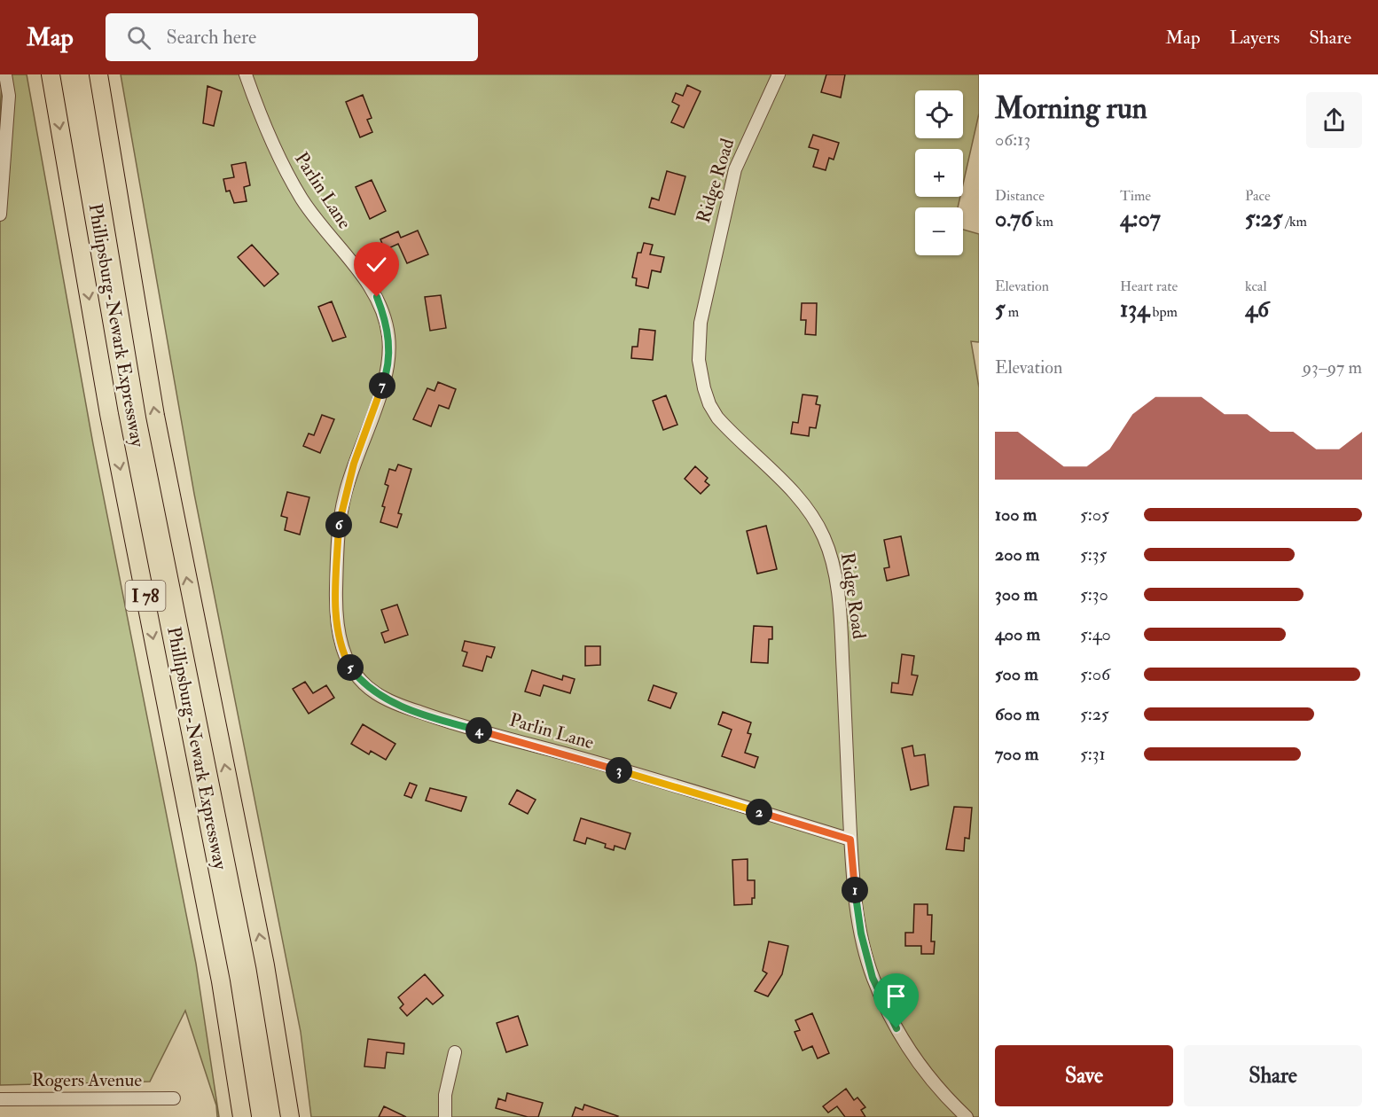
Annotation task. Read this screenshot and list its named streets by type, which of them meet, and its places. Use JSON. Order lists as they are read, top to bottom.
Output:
{
  "streets": {
    "highway": ["Phillipsburg-Newark Expressway", "I 78"],
    "street": ["Ridge Road", "Parlin Lane", "Rogers Avenue"]
  },
  "crossings": [
    ["Ridge Road", "Parlin Lane"]
  ],
  "page": {
    "header": "Map",
    "search": "Search here",
    "nav": ["Map", "Layers", "Share"],
    "heading": ["Morning run", "06:13"],
    "map_buttons": ["+", "−"],
    "stats": [
      ["Distance", "0.76 km"],
      ["Time", "4:07"],
      ["Pace", "5:25 /km"],
      ["Elevation", "5 m"],
      ["Heart rate", "134 bpm"],
      ["kcal", "46"]
    ],
    "chart": ["Elevation", "93–97 m"],
    "pins": [
      "7",
      "6",
      "5",
      "4",
      "3",
      "2",
      "1"
    ],
    "list": [
      {
        "name": "100 m",
        "note": "5:05"
      },
      {
        "name": "200 m",
        "note": "5:35"
      },
      {
        "name": "300 m",
        "note": "5:30"
      },
      {
        "name": "400 m",
        "note": "5:40"
      },
      {
        "name": "500 m",
        "note": "5:06"
      },
      {
        "name": "600 m",
        "note": "5:25"
      },
      {
        "name": "700 m",
        "note": "5:31"
      }
    ],
    "buttons": ["Save", "Share"]
  }
}
